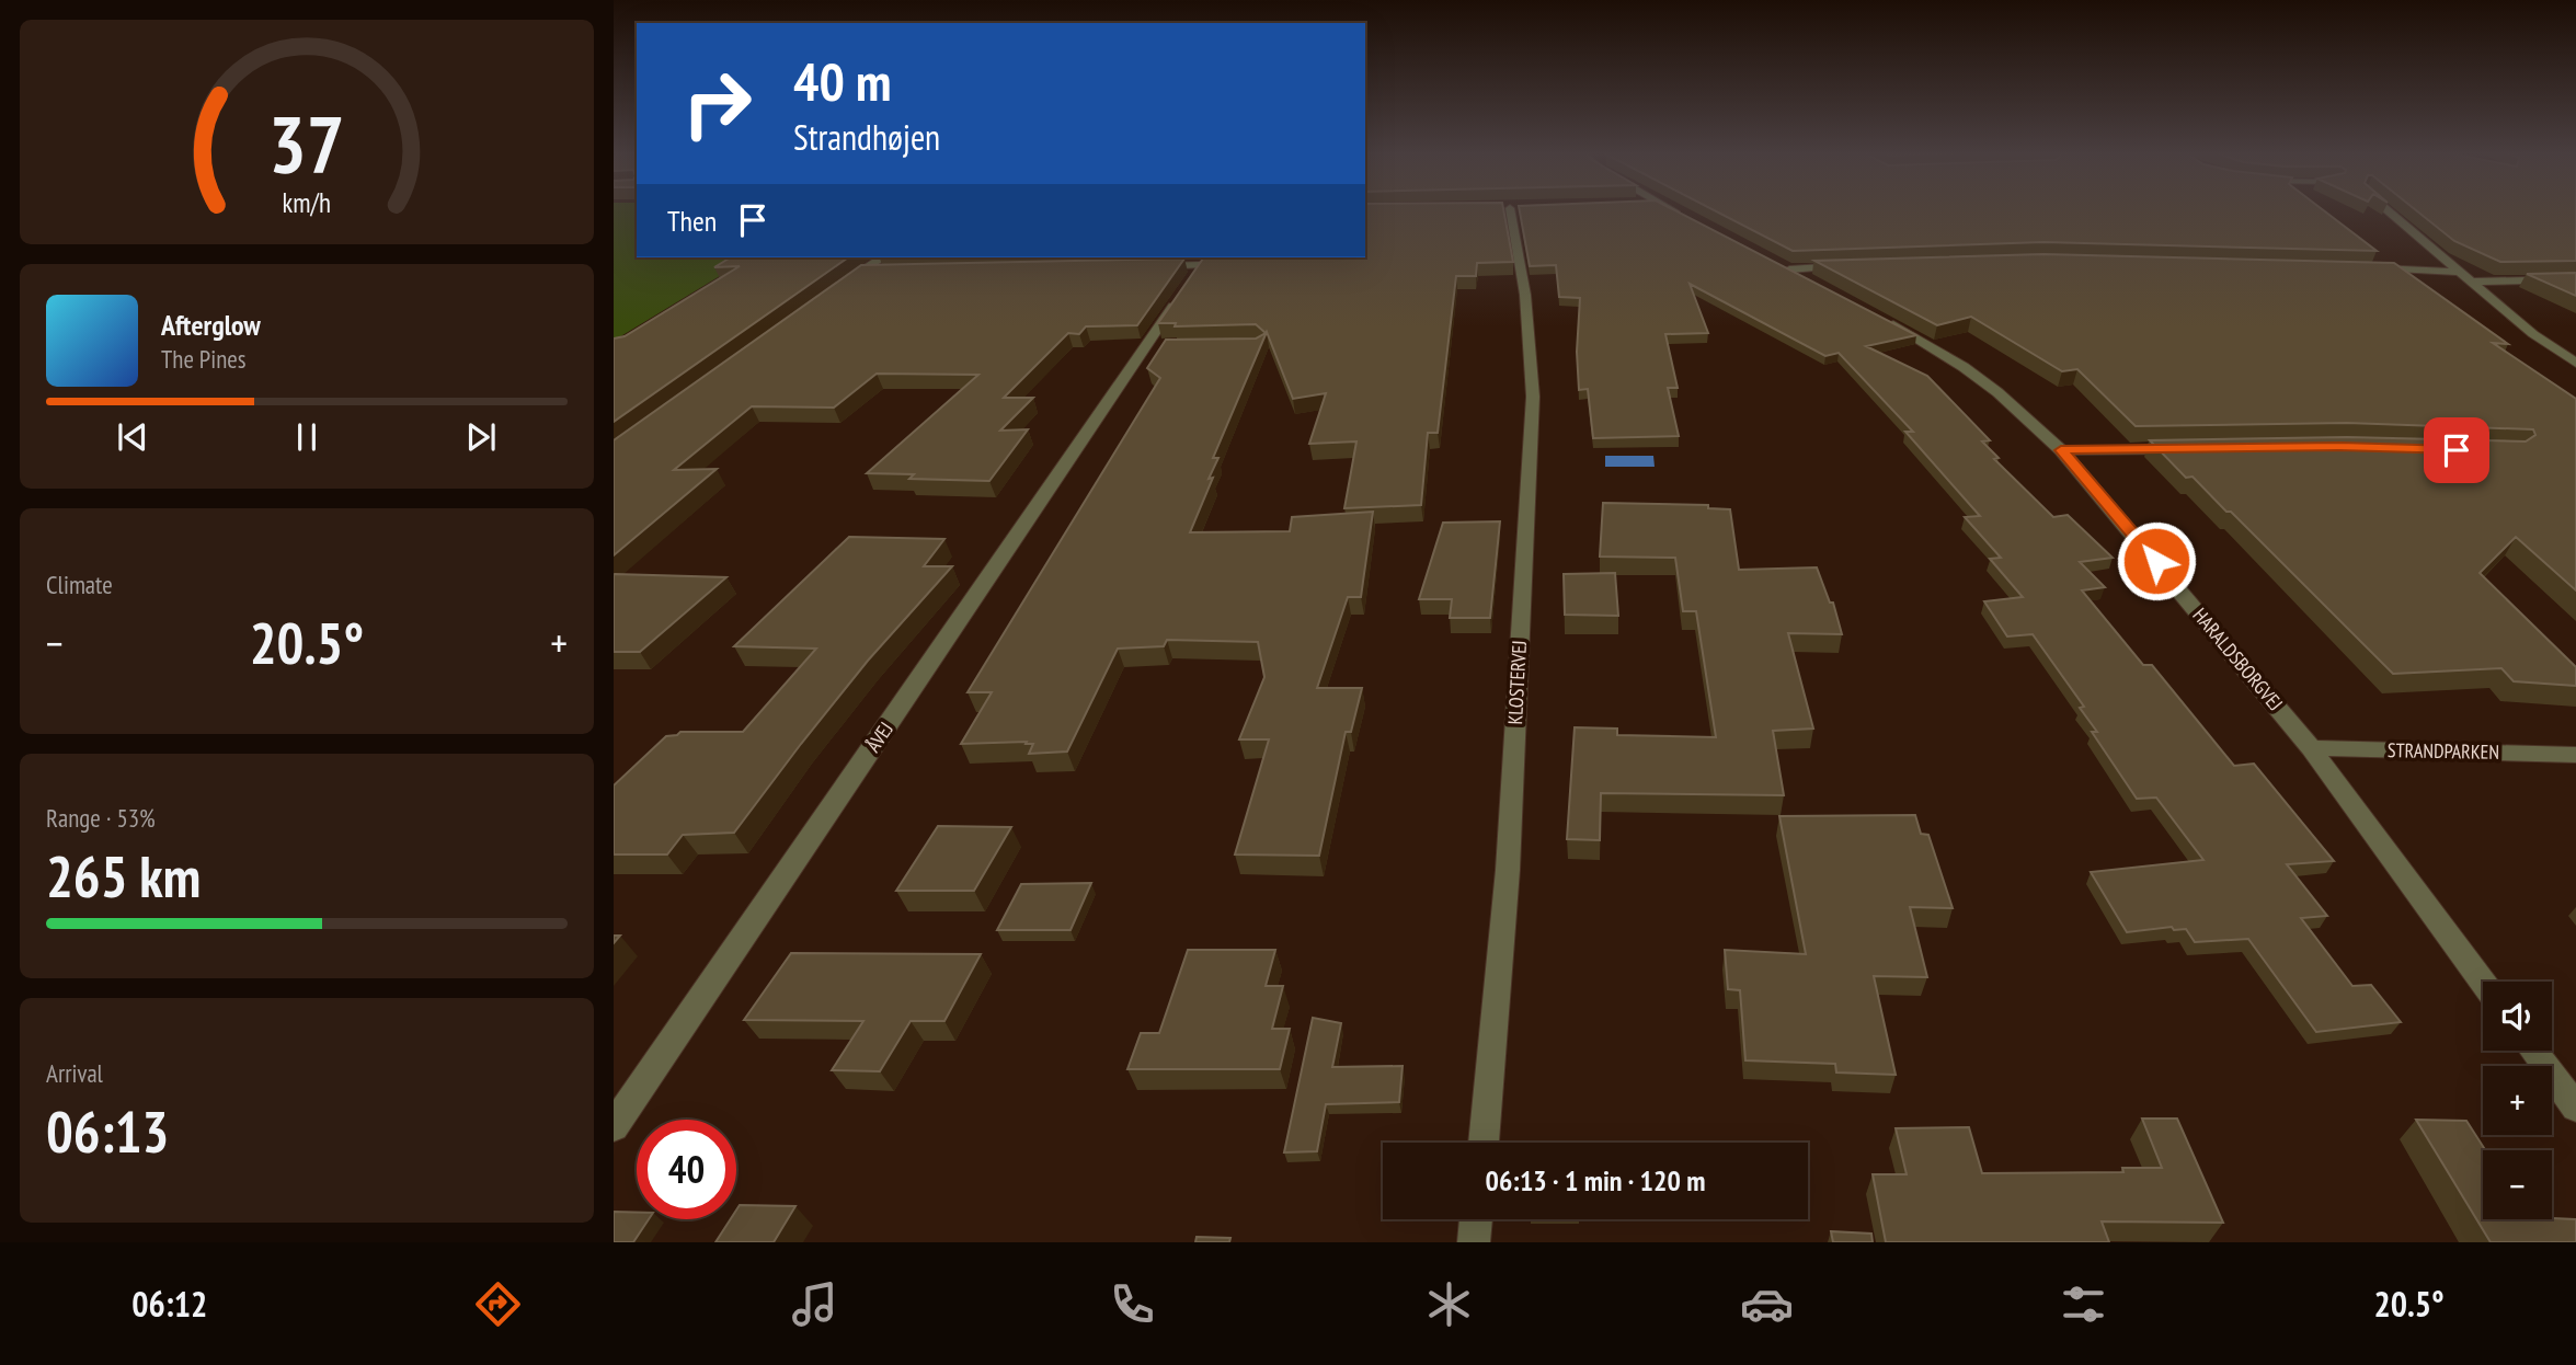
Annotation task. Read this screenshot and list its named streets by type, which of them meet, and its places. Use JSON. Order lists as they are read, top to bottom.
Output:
{
  "streets": {
    "street": [
      "HARALDSBORGVEJ",
      "KLOSTERVEJ",
      "ÅVEJ",
      "STRANDPARKEN"
    ]
  },
  "crossings": [
    ["HARALDSBORGVEJ", "STRANDPARKEN"]
  ],
  "page": {
    "turn": ["40 m", "Strandhøjen"],
    "then": "Then",
    "song": ["Afterglow", "The Pines"],
    "tile": [
      "Climate",
      ["Range · 53%", "265 km"],
      ["Arrival", "06:13"]
    ],
    "heat": ["−", "20.5°", "+"],
    "map_buttons": ["+", "−"],
    "limit": "40",
    "trip": "06:13 · 1 min · 120 m",
    "tabs": ["06:12", "20.5°"],
    "gauge": ["37", "km/h"]
  }
}
